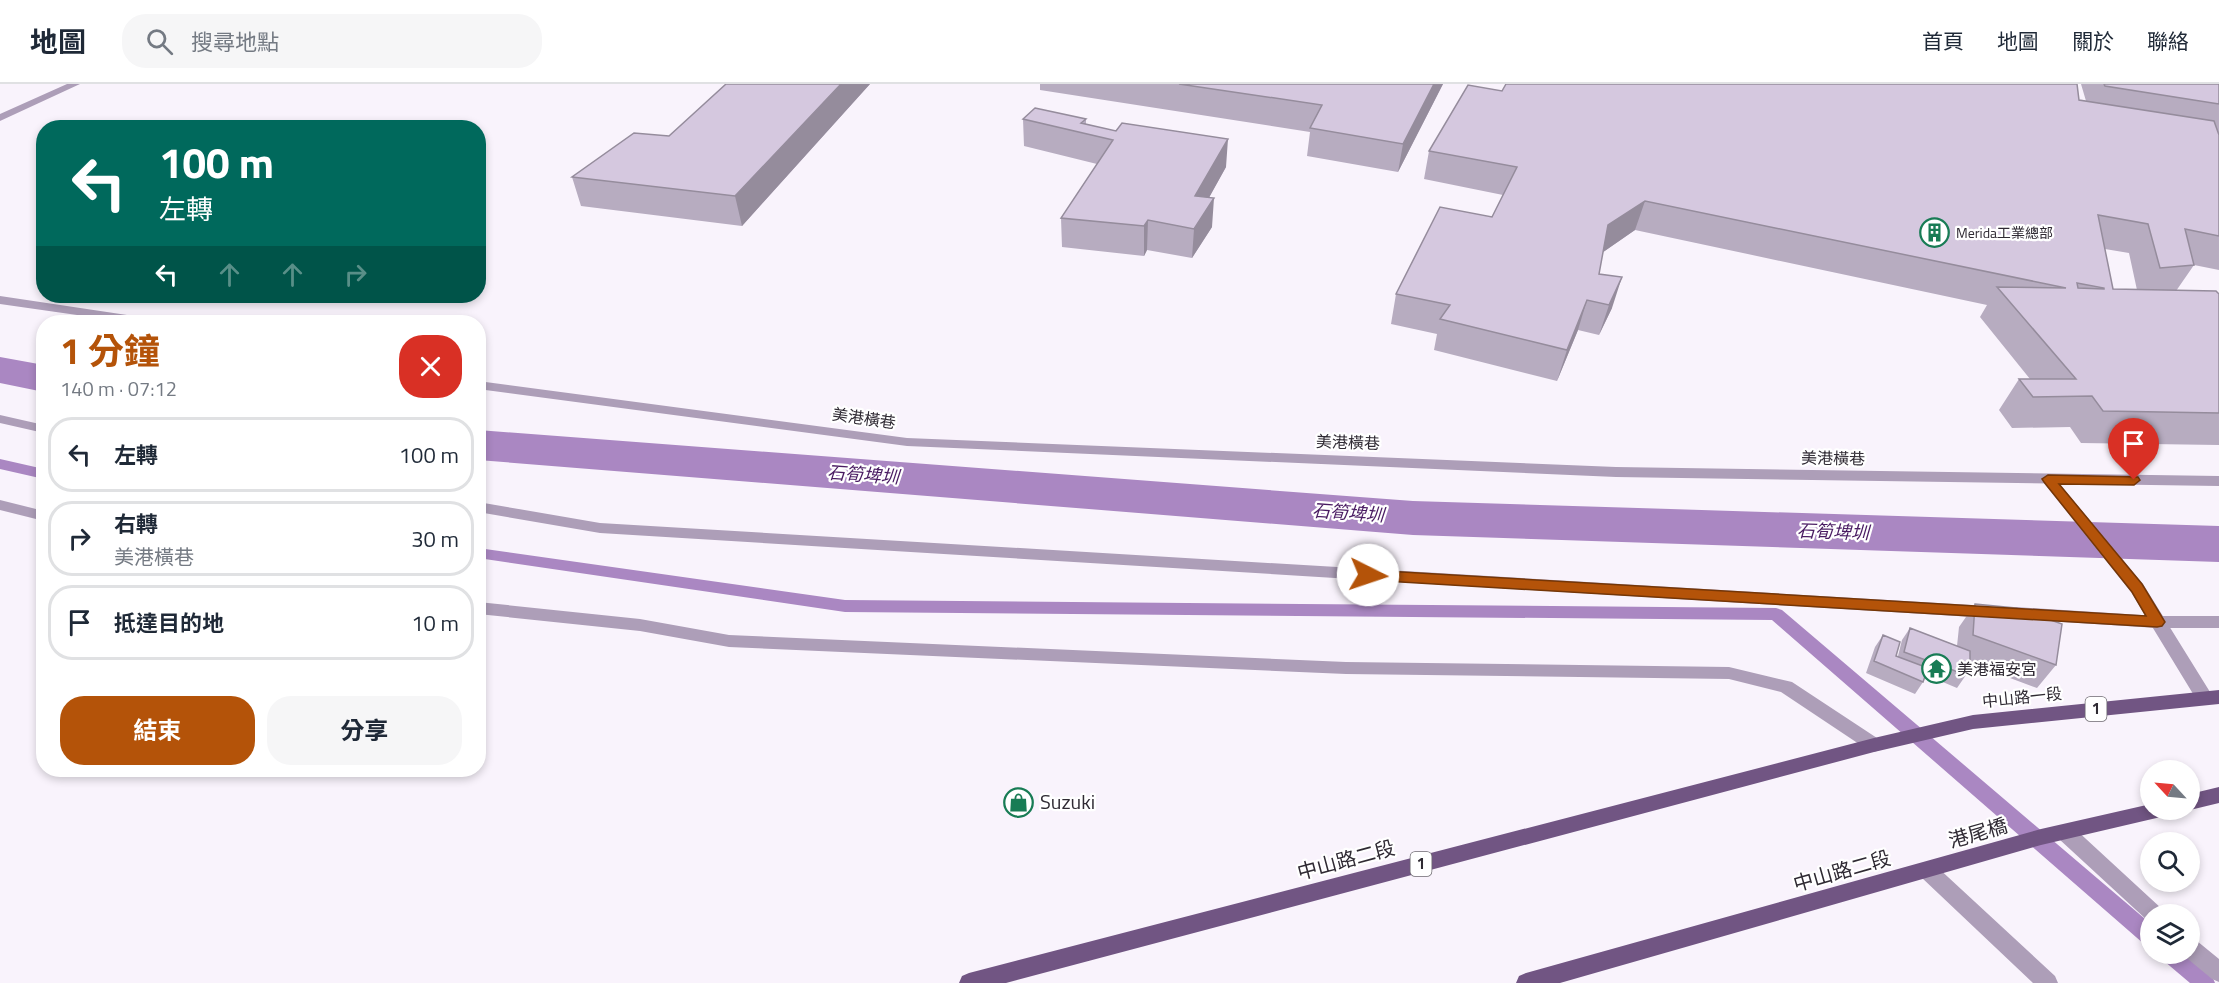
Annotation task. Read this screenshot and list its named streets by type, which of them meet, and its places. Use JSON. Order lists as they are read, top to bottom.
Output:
{
  "streets": {
    "main road": [
      "中山路一段",
      "1",
      "港尾橋",
      "中山路二段"
    ],
    "street": ["美港橫巷"]
  },
  "crossings": [
    ["中山路一段", "中山路二段"],
    ["港尾橋", "中山路二段"]
  ],
  "water": ["石筍埤圳"],
  "places": {
    "building": ["Merida工業總部"],
    "temple": ["美港福安宮"],
    "shop": ["Suzuki"]
  },
  "north": "top left",
  "page": {
    "header": "地圖",
    "search": "搜尋地點",
    "nav": [
      "首頁",
      "地圖",
      "關於",
      "聯絡"
    ],
    "turn": ["100 m", "左轉"],
    "heading": ["1 分鐘", "140 m · 07:12"],
    "list": [
      {
        "name": "左轉",
        "value": "100 m"
      },
      {
        "name": "右轉",
        "note": "美港橫巷",
        "value": "30 m"
      },
      {
        "name": "抵達目的地",
        "value": "10 m"
      }
    ],
    "buttons": ["結束", "分享"]
  }
}
